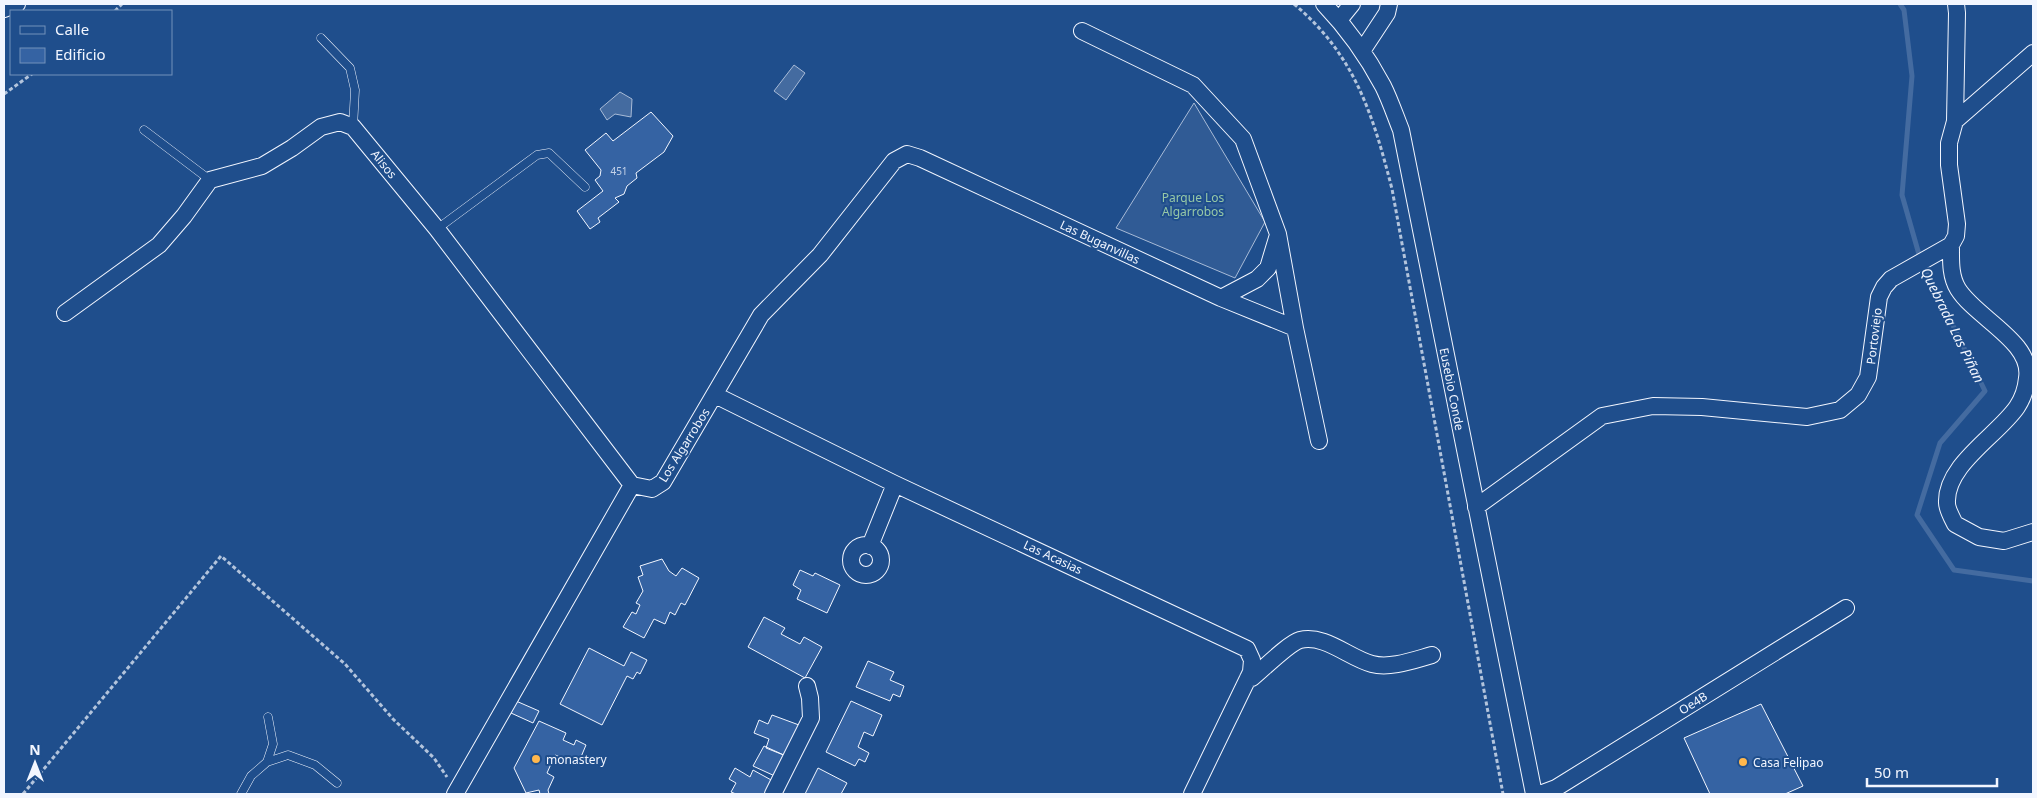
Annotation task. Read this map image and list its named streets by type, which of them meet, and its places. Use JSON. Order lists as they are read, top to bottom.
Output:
{
  "streets": {
    "street": [
      "Alisos",
      "Las Buganvillas",
      "Portoviejo",
      "Eusebio Conde",
      "Los Algarrobos",
      "Las Acasias",
      "Oe4B"
    ]
  },
  "crossings": [
    ["Alisos", "Los Algarrobos"],
    ["Las Buganvillas", "Los Algarrobos"],
    ["Portoviejo", "Eusebio Conde"],
    ["Los Algarrobos", "Las Acasias"]
  ],
  "water": ["Quebrada Las Piñan"],
  "parks": ["Parque Los Algarrobos"],
  "places": ["monastery", "Casa Felipao"],
  "house_numbers": ["451"],
  "legend": ["Calle", "Edificio"],
  "scale_bar": "50 m",
  "north": "top"
}
